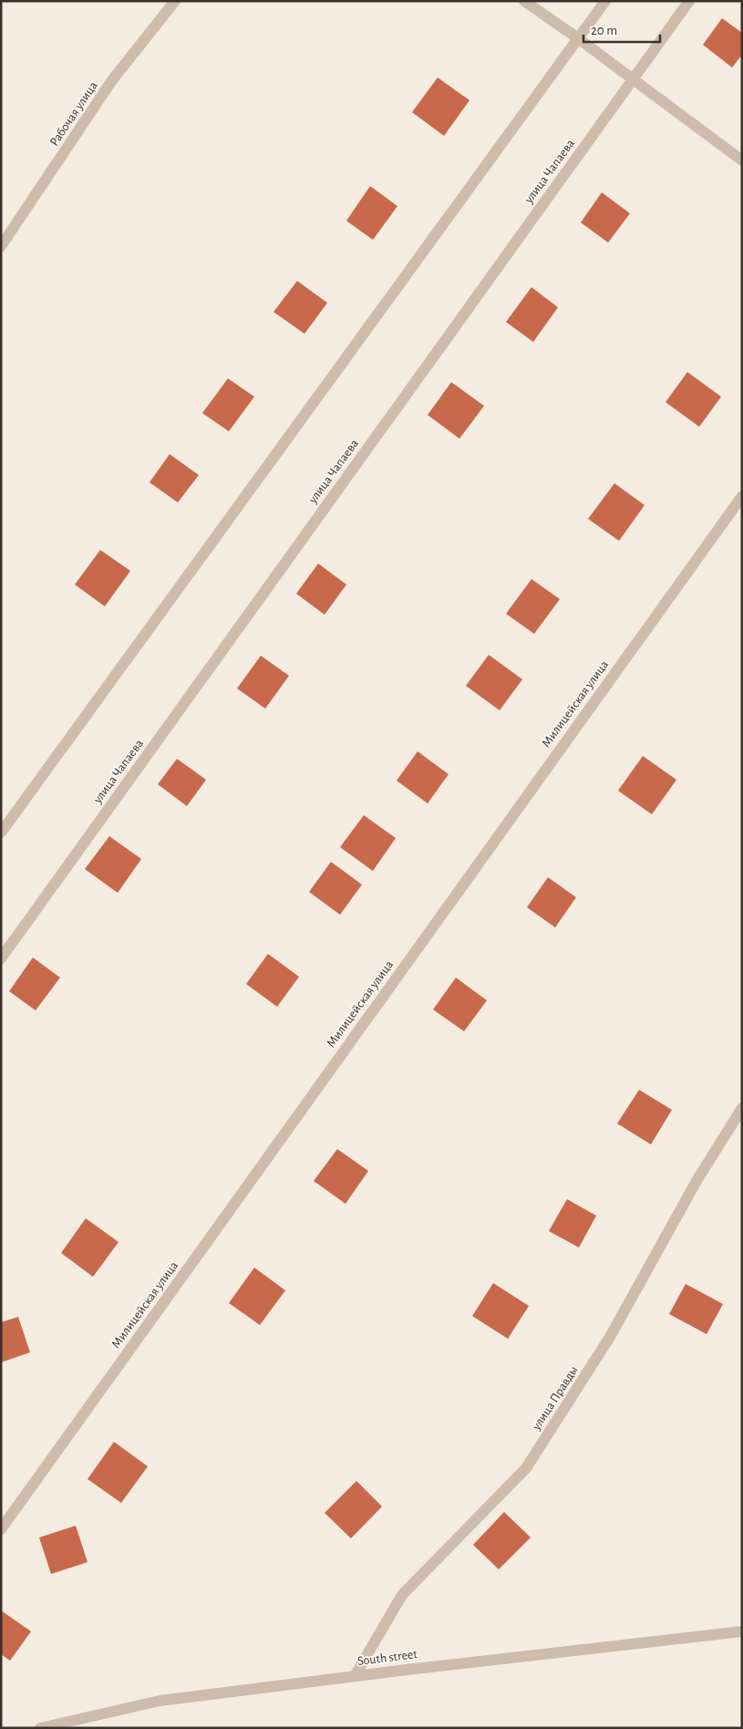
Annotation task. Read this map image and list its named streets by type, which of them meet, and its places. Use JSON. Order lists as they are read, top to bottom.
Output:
{
  "streets": {
    "street": [
      "Рабочая улица",
      "улица Чапаева",
      "Милицейская улица",
      "улица Правды",
      "South street"
    ]
  },
  "crossings": [
    ["улица Правды", "South street"]
  ],
  "scale_bar": "20 m"
}
